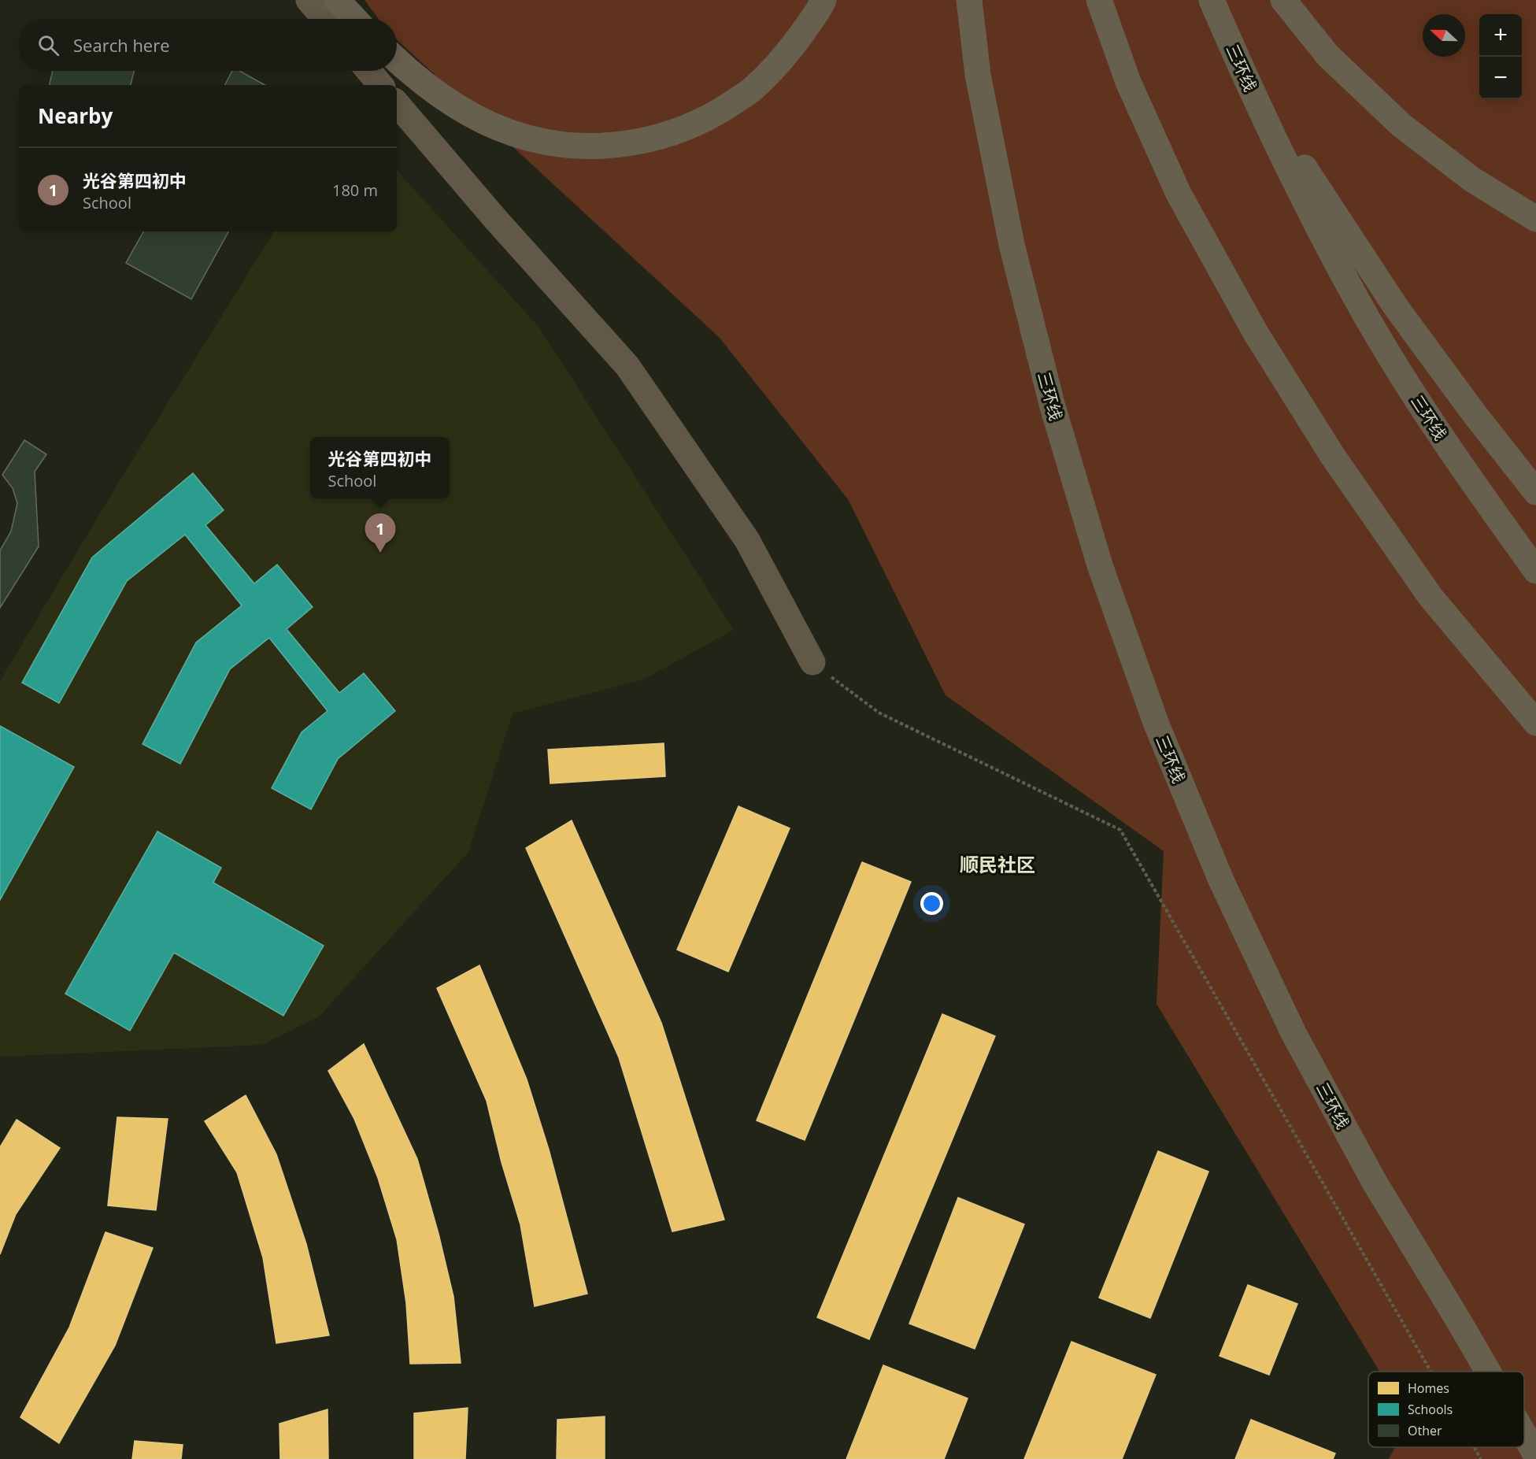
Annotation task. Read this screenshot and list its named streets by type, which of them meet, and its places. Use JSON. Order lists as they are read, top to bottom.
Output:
{
  "streets": {
    "highway": ["三环线"]
  },
  "districts": ["顺民社区"],
  "legend": ["Homes", "Schools", "Other"],
  "north": "left",
  "page": {
    "map_buttons": ["+", "−"],
    "search": "Search here",
    "heading": "Nearby",
    "list": [
      {
        "mark": "1",
        "name": "光谷第四初中",
        "note": "School",
        "value": "180 m"
      }
    ],
    "popup": ["光谷第四初中", "School"],
    "pins": "1"
  }
}
